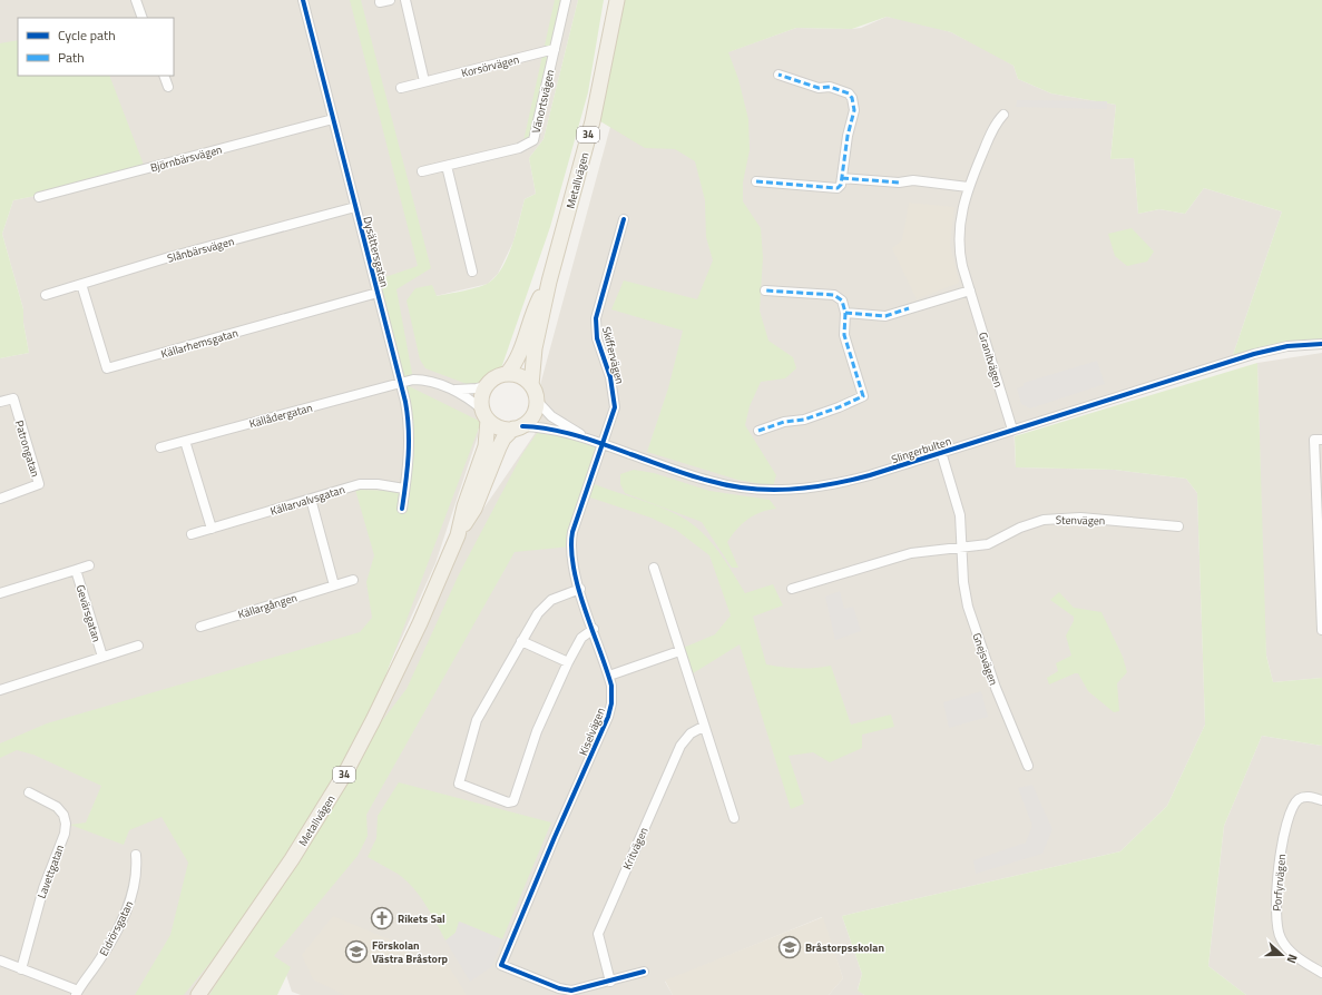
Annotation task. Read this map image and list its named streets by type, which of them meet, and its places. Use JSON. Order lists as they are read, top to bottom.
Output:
{
  "streets": {
    "main road": ["34", "Metallvägen"],
    "street": [
      "Korsörvägen",
      "Vänortsvägen",
      "Björnbärsvägen",
      "Slånbärsvägen",
      "Dysättersgatan",
      "Källarhemsgatan",
      "Skiffervägen",
      "Granitvägen",
      "Källådergatan",
      "Patrongatan",
      "Slingerbulten",
      "Källarvalvsgatan",
      "Stenvägen",
      "Källargången",
      "Gevärsgatan",
      "Gnejsvägen",
      "Kiselvägen",
      "Kritvägen",
      "Lavettgatan",
      "Porfyrvägen",
      "Eldrörsgatan"
    ]
  },
  "crossings": [
    ["Korsörvägen", "Vänortsvägen"],
    ["Björnbärsvägen", "Dysättersgatan"],
    ["Metallvägen", "Slingerbulten"],
    ["Slånbärsvägen", "Dysättersgatan"],
    ["Slånbärsvägen", "Källarhemsgatan"],
    ["Dysättersgatan", "Källarhemsgatan"],
    ["Dysättersgatan", "Källådergatan"],
    ["Dysättersgatan", "Källarvalvsgatan"],
    ["Skiffervägen", "Slingerbulten"],
    ["Skiffervägen", "Kiselvägen"],
    ["Granitvägen", "Slingerbulten"],
    ["Slingerbulten", "Gnejsvägen"],
    ["Slingerbulten", "Kiselvägen"],
    ["Stenvägen", "Gnejsvägen"],
    ["Kiselvägen", "Kritvägen"]
  ],
  "places": {
    "church": ["Rikets Sal"],
    "school or university": ["Bråstorpsskolan", "Förskolan Västra Bråstorp"]
  },
  "legend": ["Cycle path", "Path"],
  "north": "right"
}
